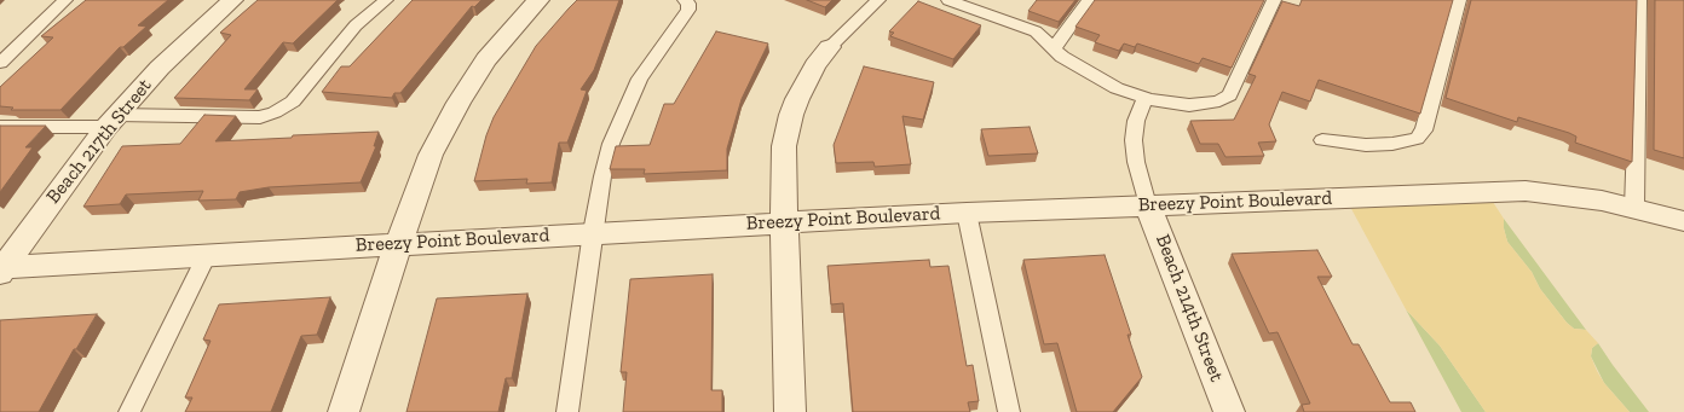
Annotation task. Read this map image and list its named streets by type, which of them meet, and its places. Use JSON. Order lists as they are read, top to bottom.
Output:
{
  "streets": {
    "street": ["Beach 217th Street", "Breezy Point Boulevard", "Beach 214th Street"]
  },
  "crossings": [
    ["Beach 217th Street", "Breezy Point Boulevard"],
    ["Breezy Point Boulevard", "Beach 214th Street"]
  ]
}
